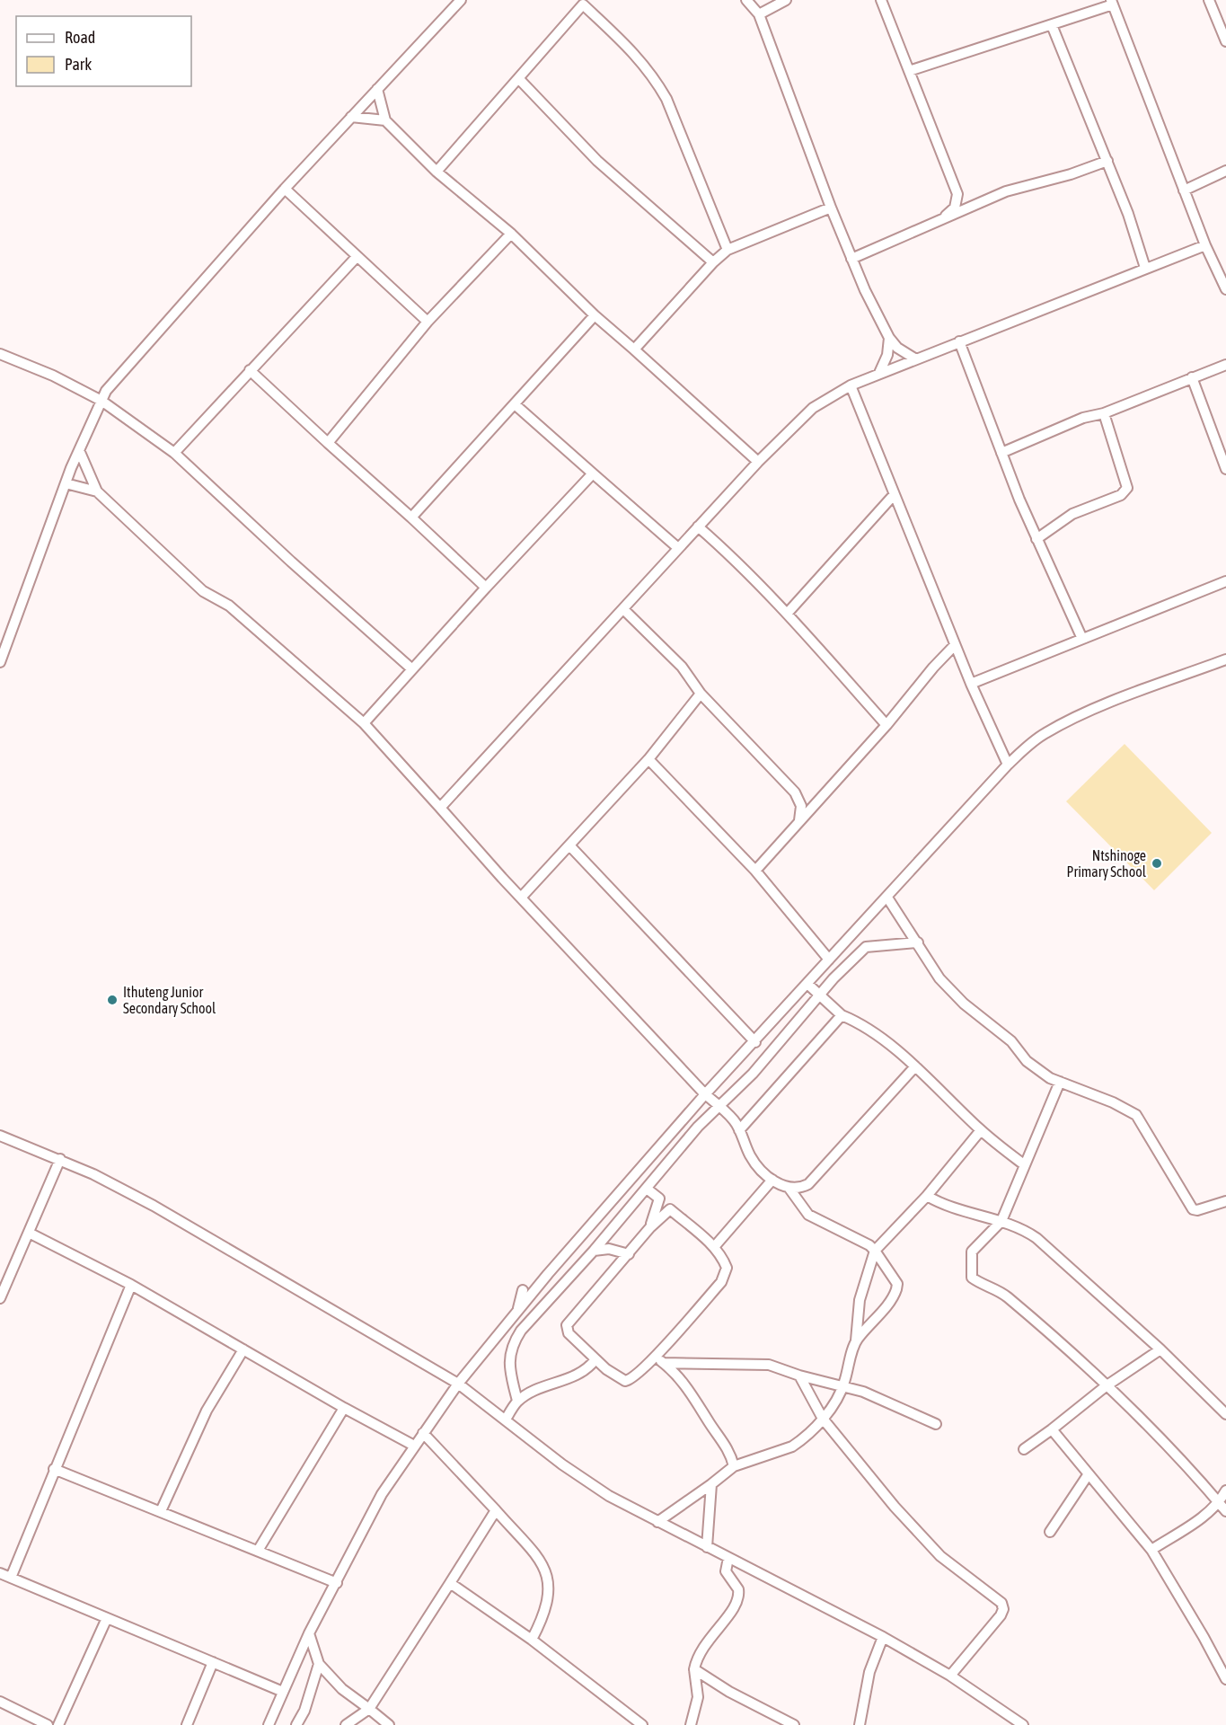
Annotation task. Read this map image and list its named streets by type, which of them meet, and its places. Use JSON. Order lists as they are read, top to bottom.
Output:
{
  "places": ["Ntshinoge Primary School", "Ithuteng Junior Secondary School"],
  "legend": ["Road", "Park"]
}
